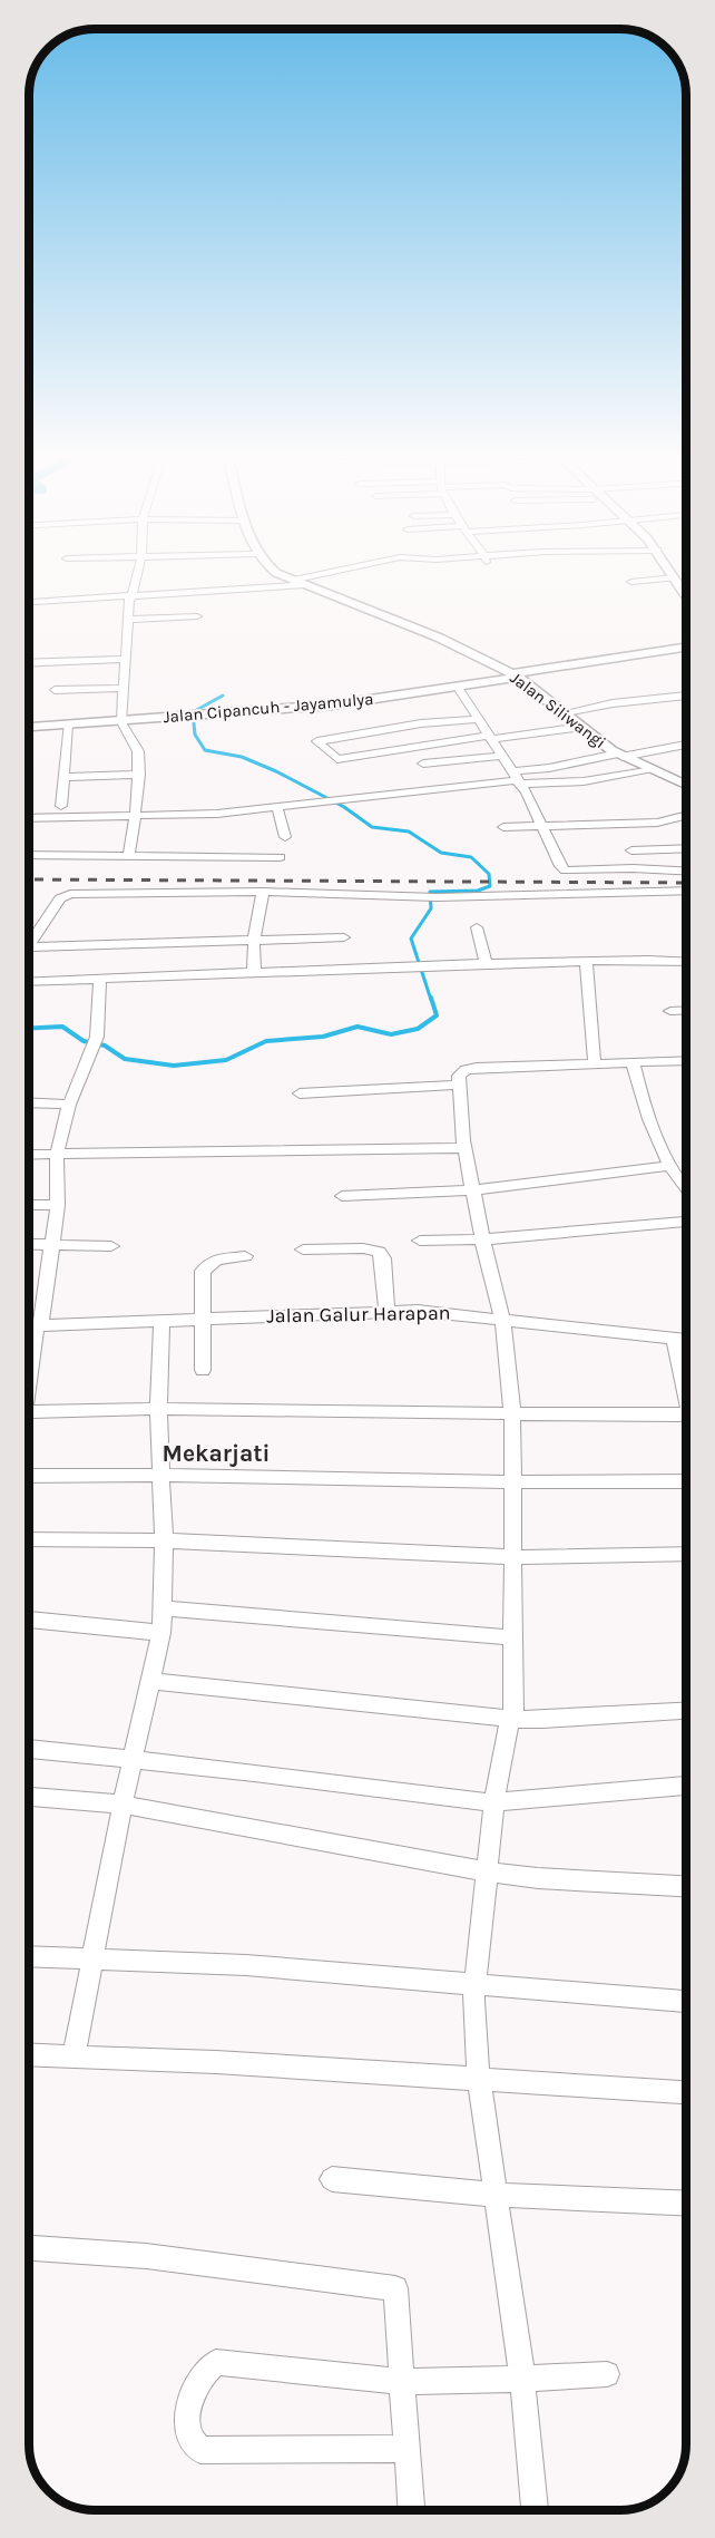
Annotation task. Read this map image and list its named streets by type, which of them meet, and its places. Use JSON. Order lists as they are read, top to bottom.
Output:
{
  "streets": {
    "street": ["Jalan Cipancuh - Jayamulya", "Jalan Siliwangi", "Jalan Galur Harapan"]
  },
  "crossings": [
    ["Jalan Cipancuh - Jayamulya", "Jalan Siliwangi"]
  ],
  "districts": ["Mekarjati"]
}
